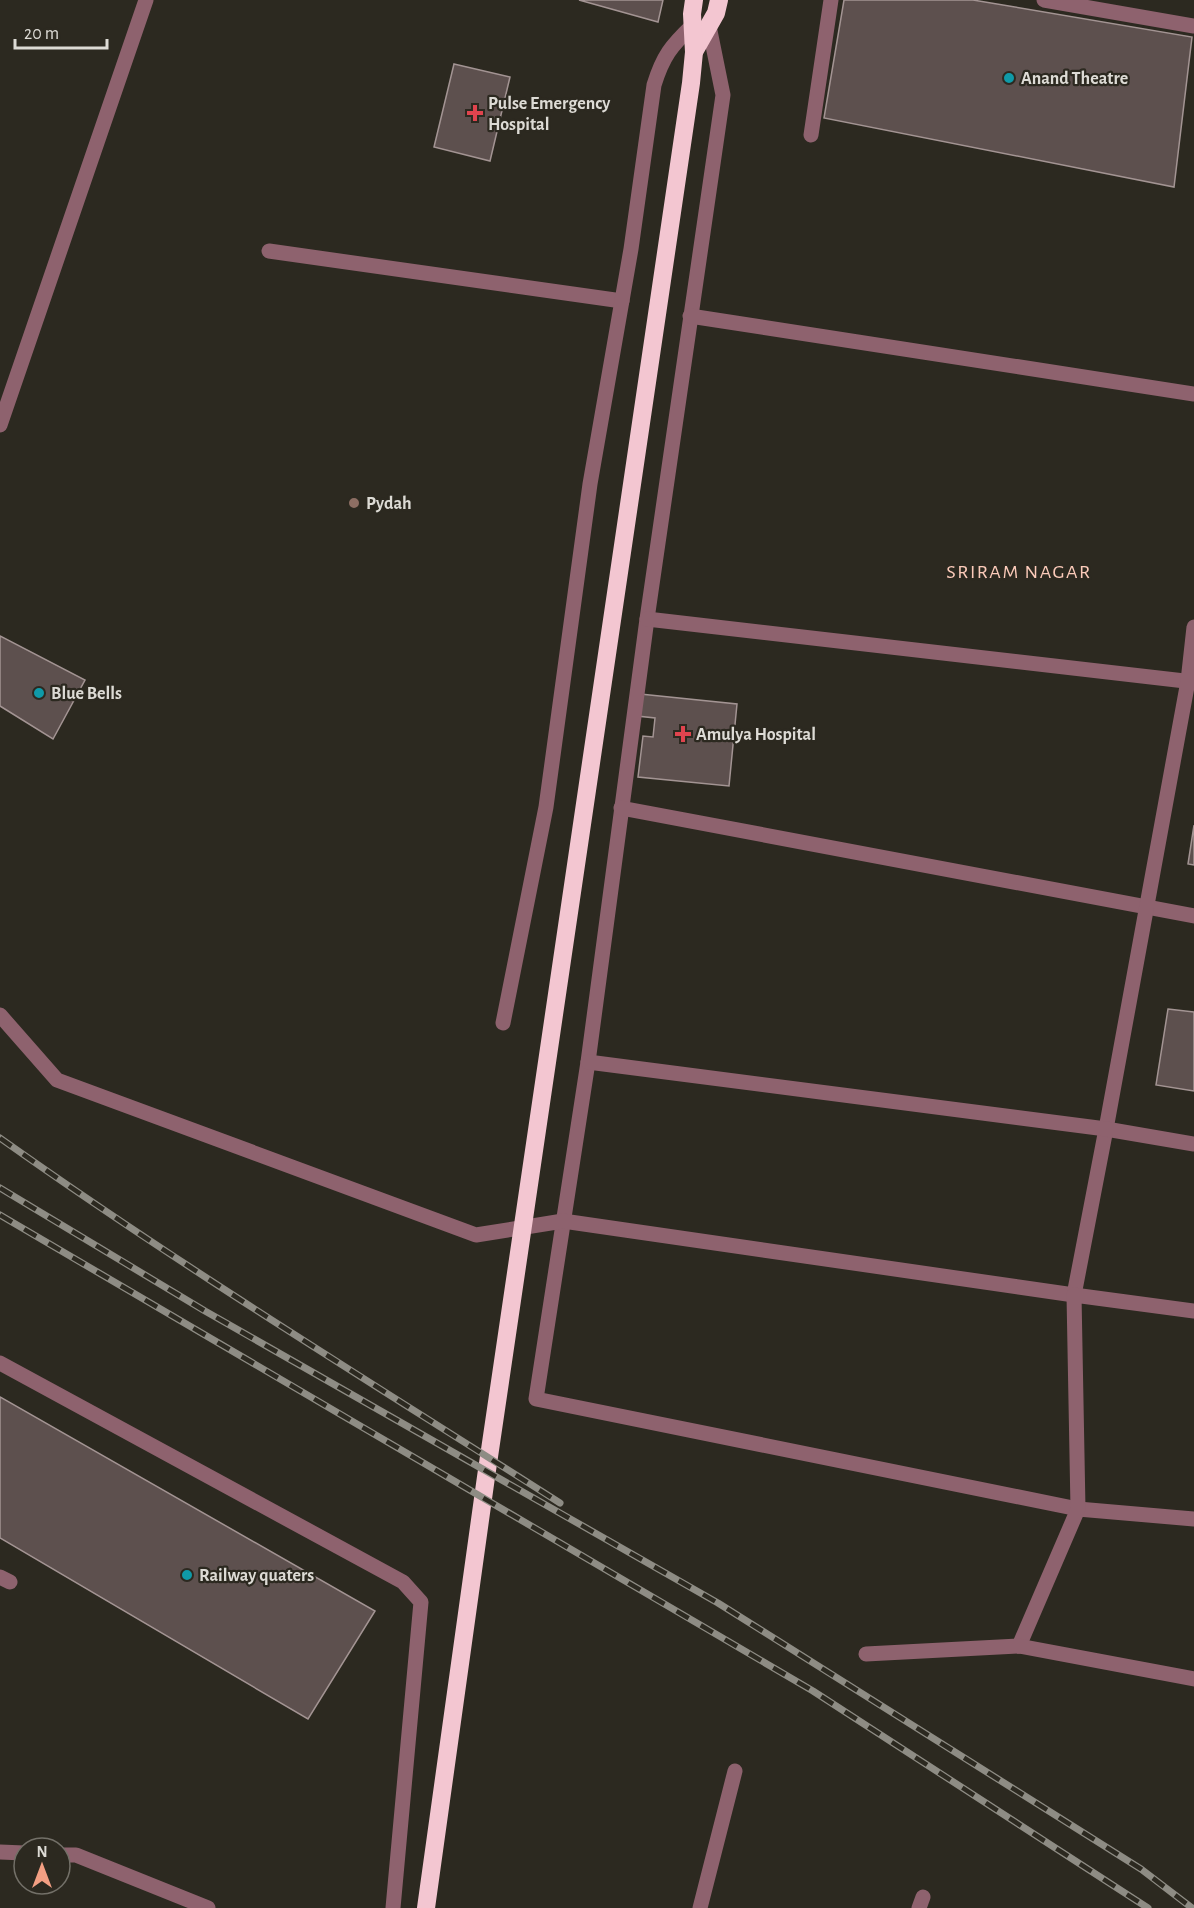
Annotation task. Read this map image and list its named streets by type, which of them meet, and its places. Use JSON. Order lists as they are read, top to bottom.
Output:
{
  "districts": ["SRIRAM NAGAR"],
  "places": {
    "other": [
      "Anand Theatre",
      "Pydah",
      "Blue Bells",
      "Railway quaters"
    ],
    "health": ["Pulse Emergency Hospital", "Amulya Hospital"]
  },
  "scale_bar": "20 m",
  "north": "top"
}
